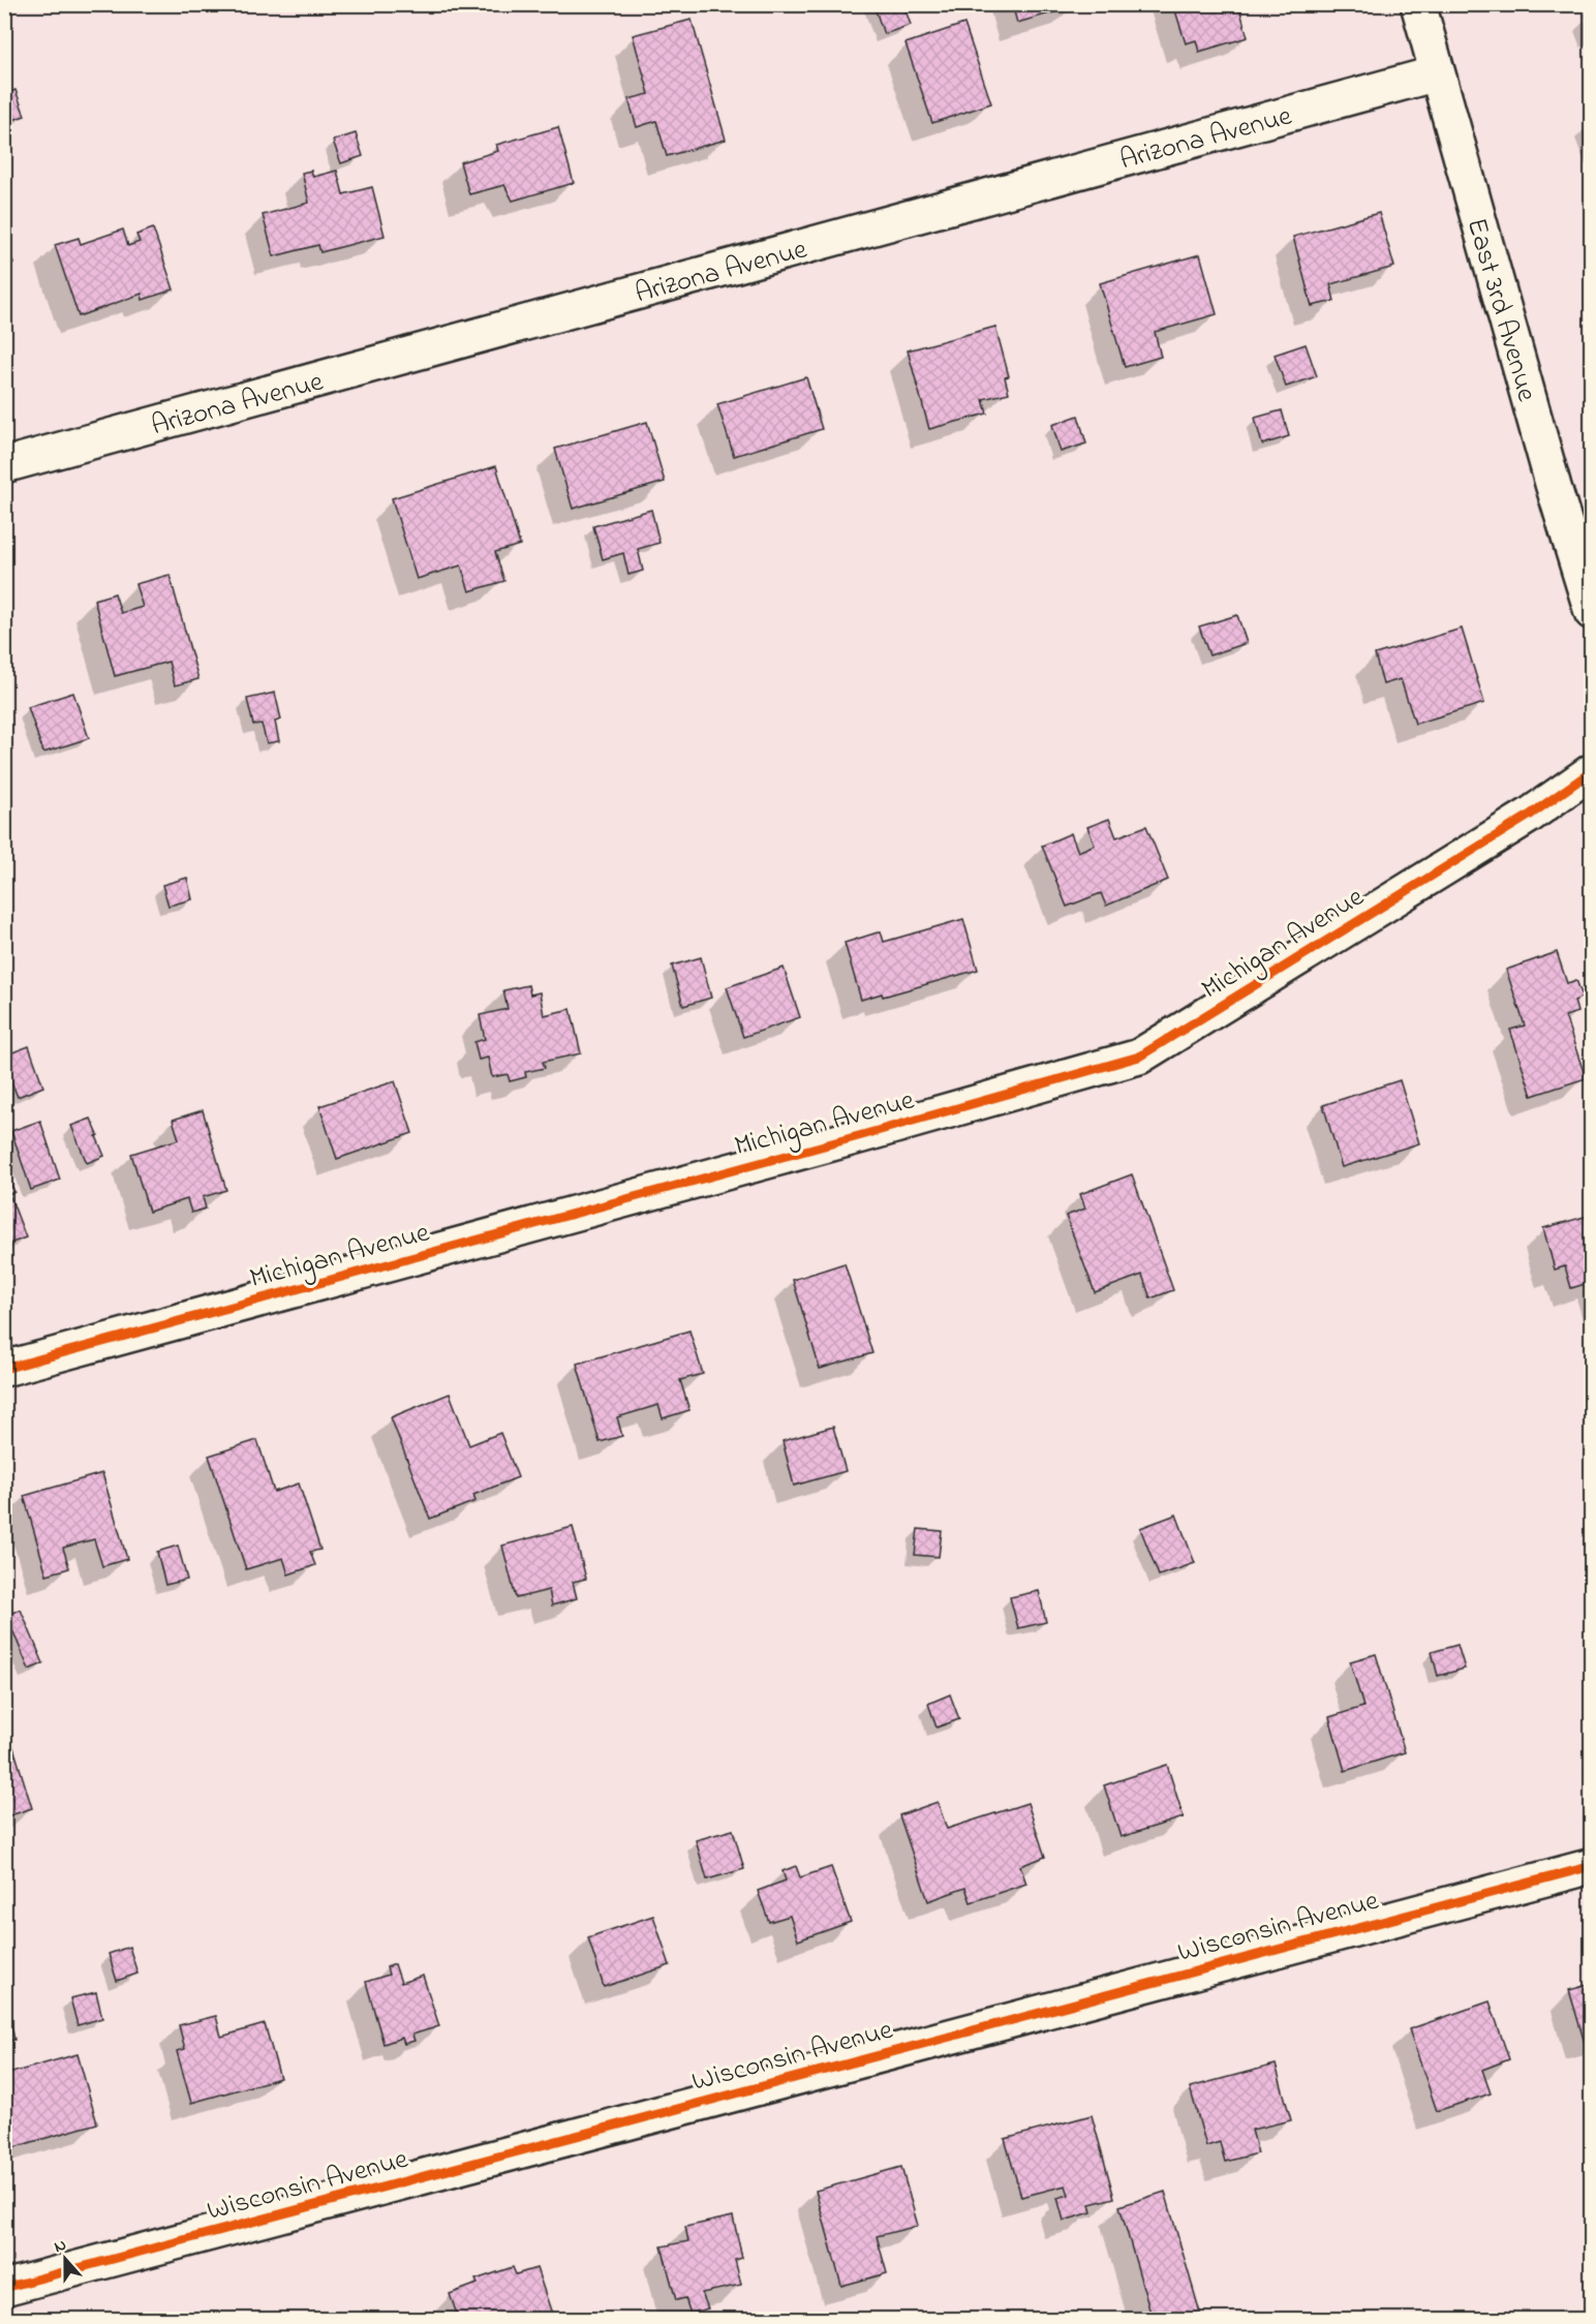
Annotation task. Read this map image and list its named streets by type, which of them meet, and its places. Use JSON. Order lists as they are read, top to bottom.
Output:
{
  "streets": {
    "street": [
      "Arizona Avenue",
      "East 3rd Avenue",
      "Michigan Avenue",
      "Wisconsin Avenue"
    ]
  },
  "crossings": [
    ["Arizona Avenue", "East 3rd Avenue"]
  ],
  "north": "top"
}
